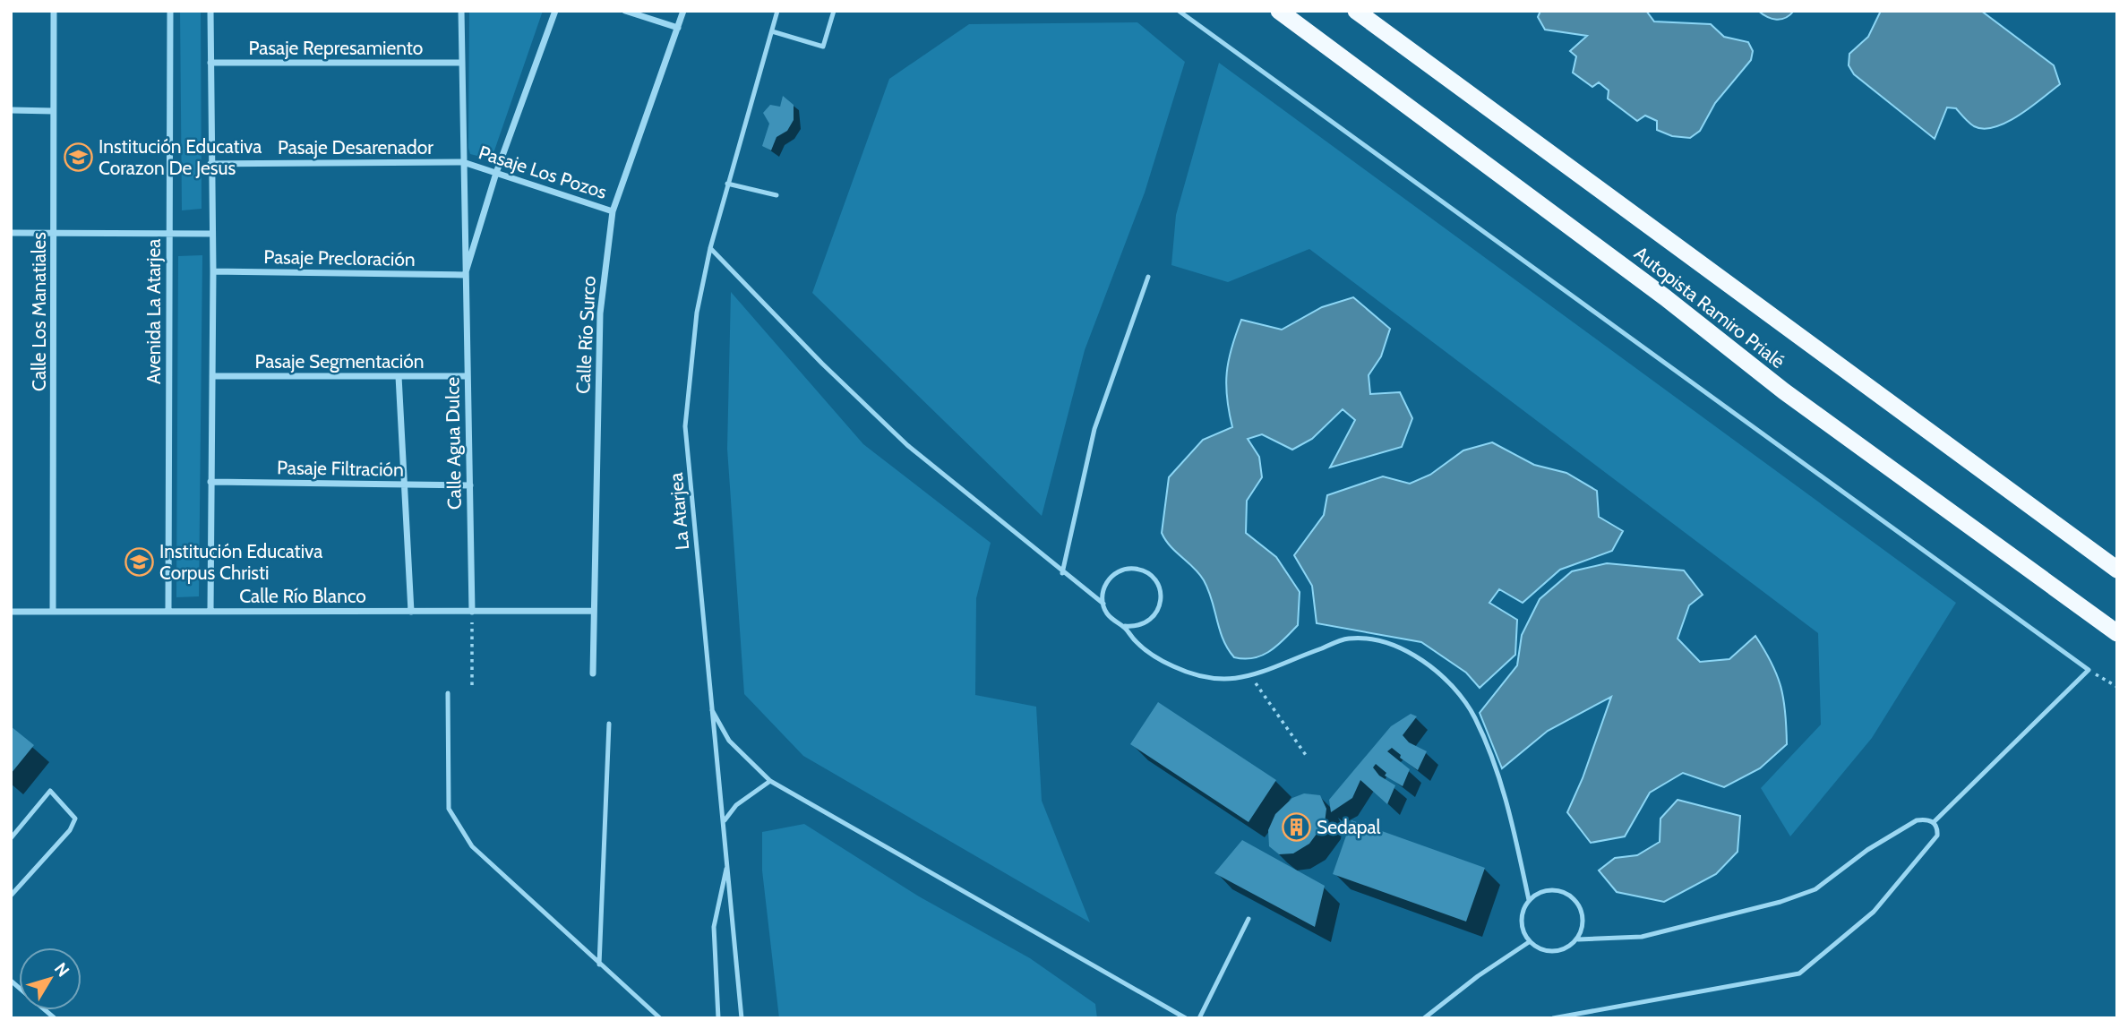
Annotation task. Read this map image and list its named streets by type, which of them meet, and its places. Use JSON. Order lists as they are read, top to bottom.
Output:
{
  "streets": {
    "highway": ["Autopista Ramiro Prialé"],
    "street": [
      "Pasaje Represamiento",
      "Pasaje Desarenador",
      "Pasaje Los Pozos",
      "Pasaje Precloración",
      "Calle Los Manatiales",
      "Avenida La Atarjea",
      "Calle Río Surco",
      "Pasaje Segmentación",
      "Calle Agua Dulce",
      "Pasaje Filtración",
      "Calle Río Blanco"
    ],
    "lane": ["La Atarjea"]
  },
  "crossings": [
    ["Pasaje Represamiento", "Calle Agua Dulce"],
    ["Pasaje Desarenador", "Pasaje Los Pozos"],
    ["Pasaje Desarenador", "Calle Agua Dulce"],
    ["Pasaje Los Pozos", "Calle Río Surco"],
    ["Pasaje Los Pozos", "Calle Agua Dulce"],
    ["Pasaje Precloración", "Calle Agua Dulce"],
    ["Calle Los Manatiales", "Calle Río Blanco"],
    ["Avenida La Atarjea", "Calle Río Blanco"],
    ["Calle Río Surco", "Calle Río Blanco"],
    ["Pasaje Segmentación", "Calle Agua Dulce"],
    ["Calle Agua Dulce", "Pasaje Filtración"],
    ["Calle Agua Dulce", "Calle Río Blanco"]
  ],
  "places": {
    "school or university": ["Institución Educativa Corazon De Jesus", "Institución Educativa Corpus Christi"],
    "building": ["Sedapal"]
  },
  "north": "top right"
}
